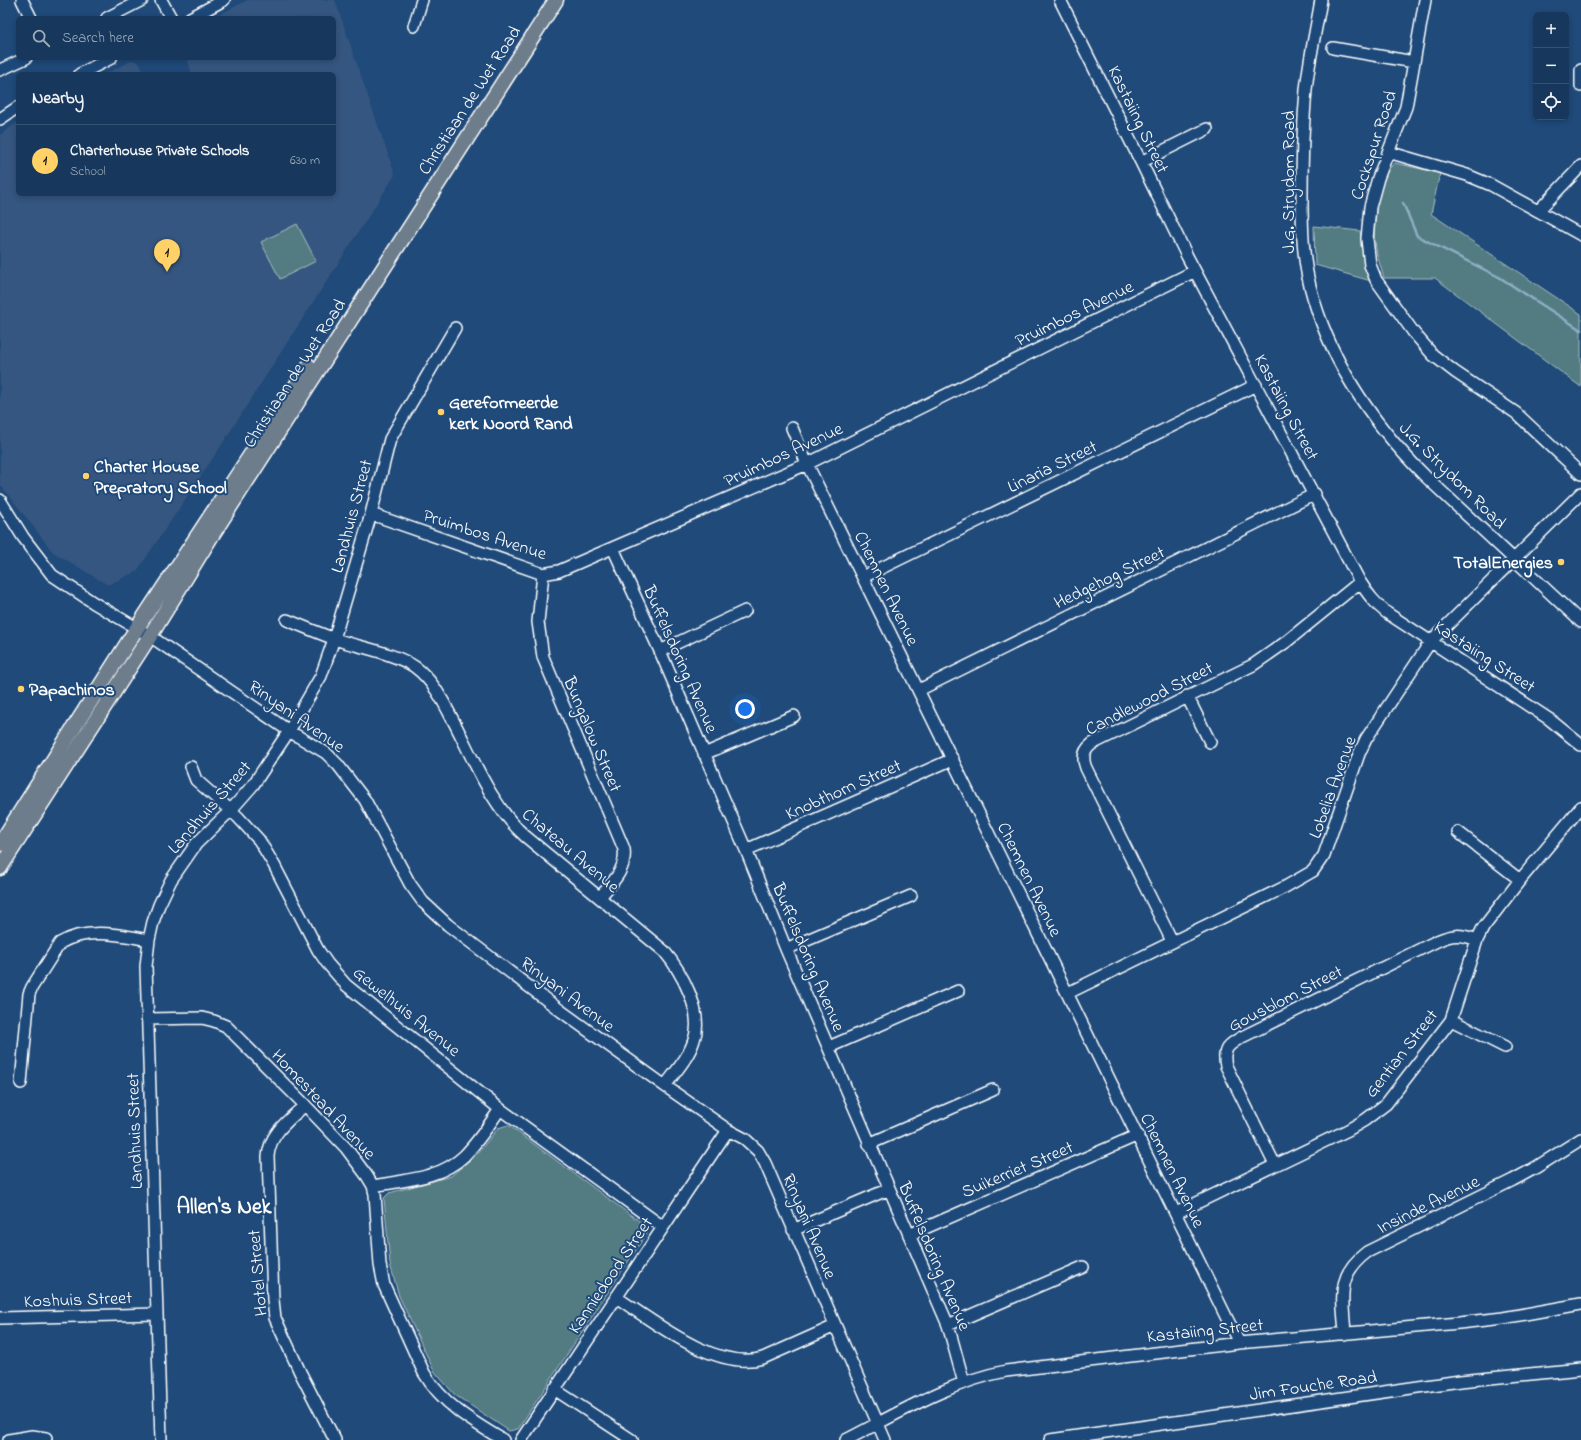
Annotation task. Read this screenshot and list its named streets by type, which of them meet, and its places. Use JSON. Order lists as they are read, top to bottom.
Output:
{
  "streets": {
    "main road": ["Christiaan de Wet Road"],
    "street": [
      "Kastaiing Street",
      "Cockspur Road",
      "J.G. Strydom Road",
      "Pruimbos Avenue",
      "Linaria Street",
      "Landhuis Street",
      "Hedgehog Street",
      "Chemnen Avenue",
      "Buffelsdoring Avenue",
      "Candlewood Street",
      "Rinyani Avenue",
      "Bungalow Street",
      "Lobelia Avenue",
      "Knobthorn Street",
      "Chateau Avenue",
      "Gousblom Street",
      "Gewelhuis Avenue",
      "Gentian Street",
      "Homestead Avenue",
      "Suikerriet Street",
      "Insinde Avenue",
      "Hotel Street",
      "Kanniedood Street",
      "Koshuis Street",
      "Jim Fouche Road"
    ]
  },
  "crossings": [
    ["Christiaan de Wet Road", "Rinyani Avenue"],
    ["Kastaiing Street", "Pruimbos Avenue"],
    ["Kastaiing Street", "Linaria Street"],
    ["Kastaiing Street", "Hedgehog Street"],
    ["Kastaiing Street", "Chemnen Avenue"],
    ["Kastaiing Street", "Buffelsdoring Avenue"],
    ["Kastaiing Street", "Candlewood Street"],
    ["Kastaiing Street", "Rinyani Avenue"],
    ["Kastaiing Street", "Lobelia Avenue"],
    ["Kastaiing Street", "Insinde Avenue"],
    ["J.G. Strydom Road", "Lobelia Avenue"],
    ["Pruimbos Avenue", "Landhuis Street"],
    ["Pruimbos Avenue", "Chemnen Avenue"],
    ["Pruimbos Avenue", "Buffelsdoring Avenue"],
    ["Pruimbos Avenue", "Bungalow Street"],
    ["Linaria Street", "Chemnen Avenue"],
    ["Landhuis Street", "Rinyani Avenue"],
    ["Landhuis Street", "Chateau Avenue"],
    ["Landhuis Street", "Gewelhuis Avenue"],
    ["Landhuis Street", "Homestead Avenue"],
    ["Landhuis Street", "Koshuis Street"],
    ["Hedgehog Street", "Chemnen Avenue"],
    ["Chemnen Avenue", "Lobelia Avenue"],
    ["Chemnen Avenue", "Knobthorn Street"],
    ["Chemnen Avenue", "Gentian Street"],
    ["Chemnen Avenue", "Suikerriet Street"],
    ["Buffelsdoring Avenue", "Knobthorn Street"],
    ["Buffelsdoring Avenue", "Suikerriet Street"],
    ["Candlewood Street", "Lobelia Avenue"],
    ["Rinyani Avenue", "Chateau Avenue"],
    ["Rinyani Avenue", "Kanniedood Street"],
    ["Bungalow Street", "Chateau Avenue"],
    ["Gousblom Street", "Gentian Street"],
    ["Gewelhuis Avenue", "Kanniedood Street"],
    ["Homestead Avenue", "Hotel Street"]
  ],
  "districts": ["Allen's Nek"],
  "places": [
    "Gereformeerde kerk Noord Rand",
    "Charter House Prepratory School",
    "TotalEnergies",
    "Papachinos"
  ],
  "page": {
    "map_buttons": ["+", "−"],
    "search": "Search here",
    "heading": "Nearby",
    "list": [
      {
        "mark": "1",
        "name": "Charterhouse Private Schools",
        "note": "School",
        "value": "630 m"
      }
    ],
    "pins": "1"
  }
}
